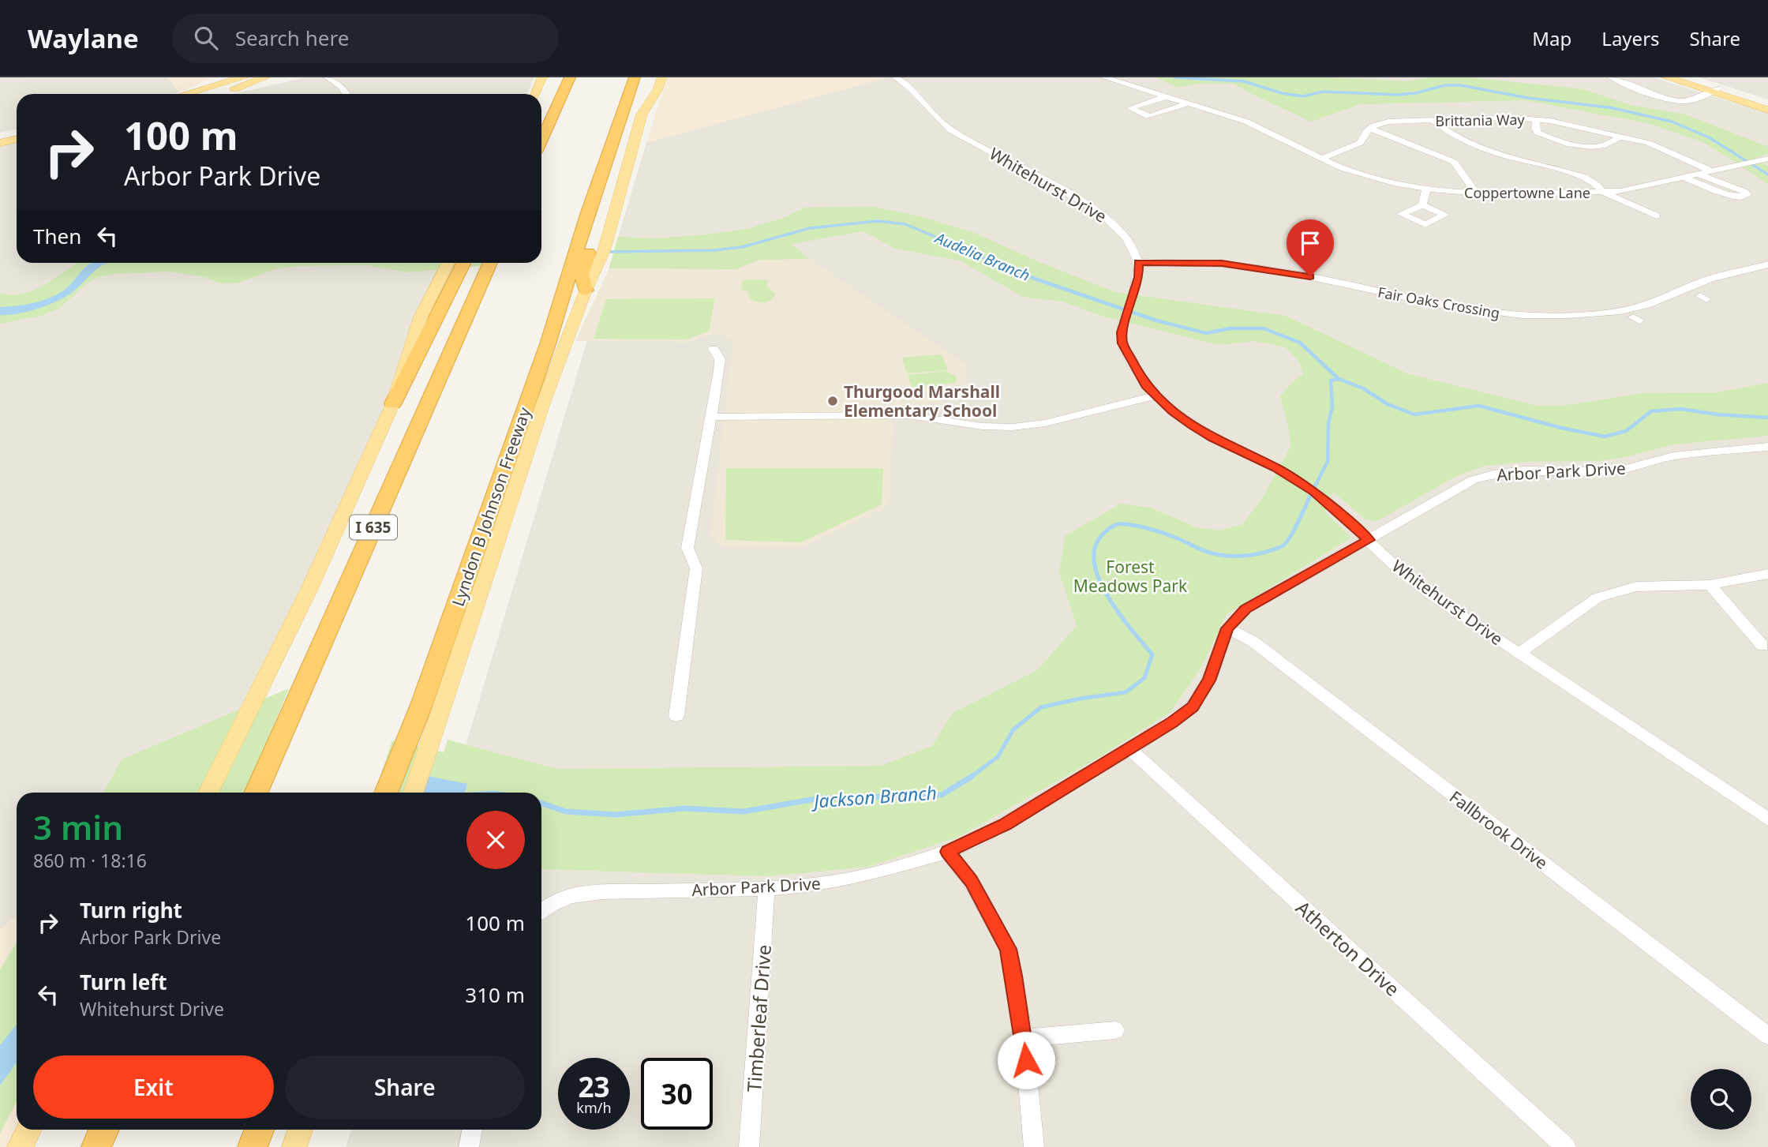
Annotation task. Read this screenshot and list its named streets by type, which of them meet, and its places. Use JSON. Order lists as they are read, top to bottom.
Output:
{
  "streets": {
    "highway": ["Lyndon B Johnson Freeway", "I 635"],
    "street": [
      "Brittania Way",
      "Whitehurst Drive",
      "Coppertowne Lane",
      "Fair Oaks Crossing",
      "Arbor Park Drive",
      "Fallbrook Drive",
      "Atherton Drive",
      "Timberleaf Drive"
    ]
  },
  "crossings": [
    ["Brittania Way", "Coppertowne Lane"],
    ["Whitehurst Drive", "Fair Oaks Crossing"],
    ["Whitehurst Drive", "Arbor Park Drive"],
    ["Arbor Park Drive", "Fallbrook Drive"],
    ["Arbor Park Drive", "Atherton Drive"],
    ["Arbor Park Drive", "Timberleaf Drive"]
  ],
  "water": ["Audelia Branch", "Jackson Branch"],
  "parks": ["Forest Meadows Park"],
  "places": ["Thurgood Marshall Elementary School"],
  "page": {
    "header": "Waylane",
    "search": "Search here",
    "nav": ["Map", "Layers", "Share"],
    "turn": ["100 m", "Arbor Park Drive"],
    "then": "Then",
    "heading": ["3 min", "860 m · 18:16"],
    "list": [
      {
        "name": "Turn right",
        "note": "Arbor Park Drive",
        "value": "100 m"
      },
      {
        "name": "Turn left",
        "note": "Whitehurst Drive",
        "value": "310 m"
      }
    ],
    "buttons": ["Exit", "Share"],
    "speed": "23 km/h",
    "limit": "30"
  }
}
